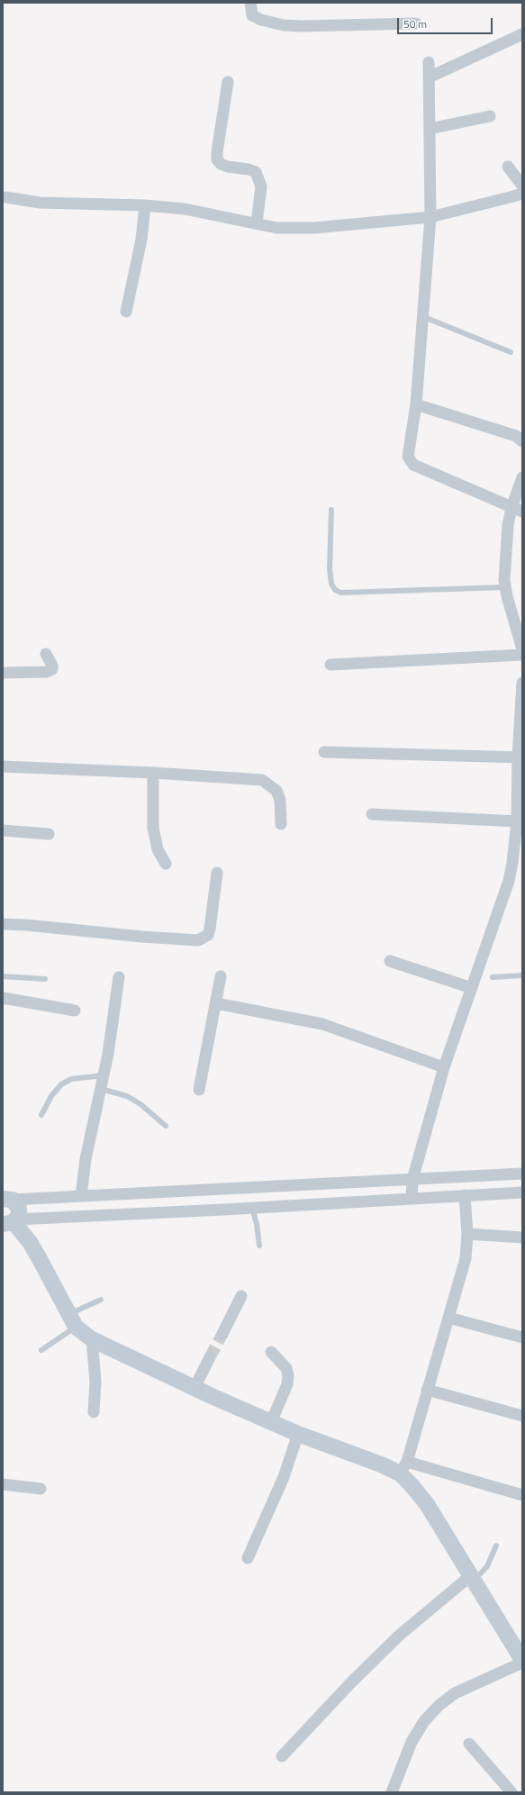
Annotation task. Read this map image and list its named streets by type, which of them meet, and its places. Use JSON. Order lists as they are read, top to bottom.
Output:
{
  "scale_bar": "50 m"
}
